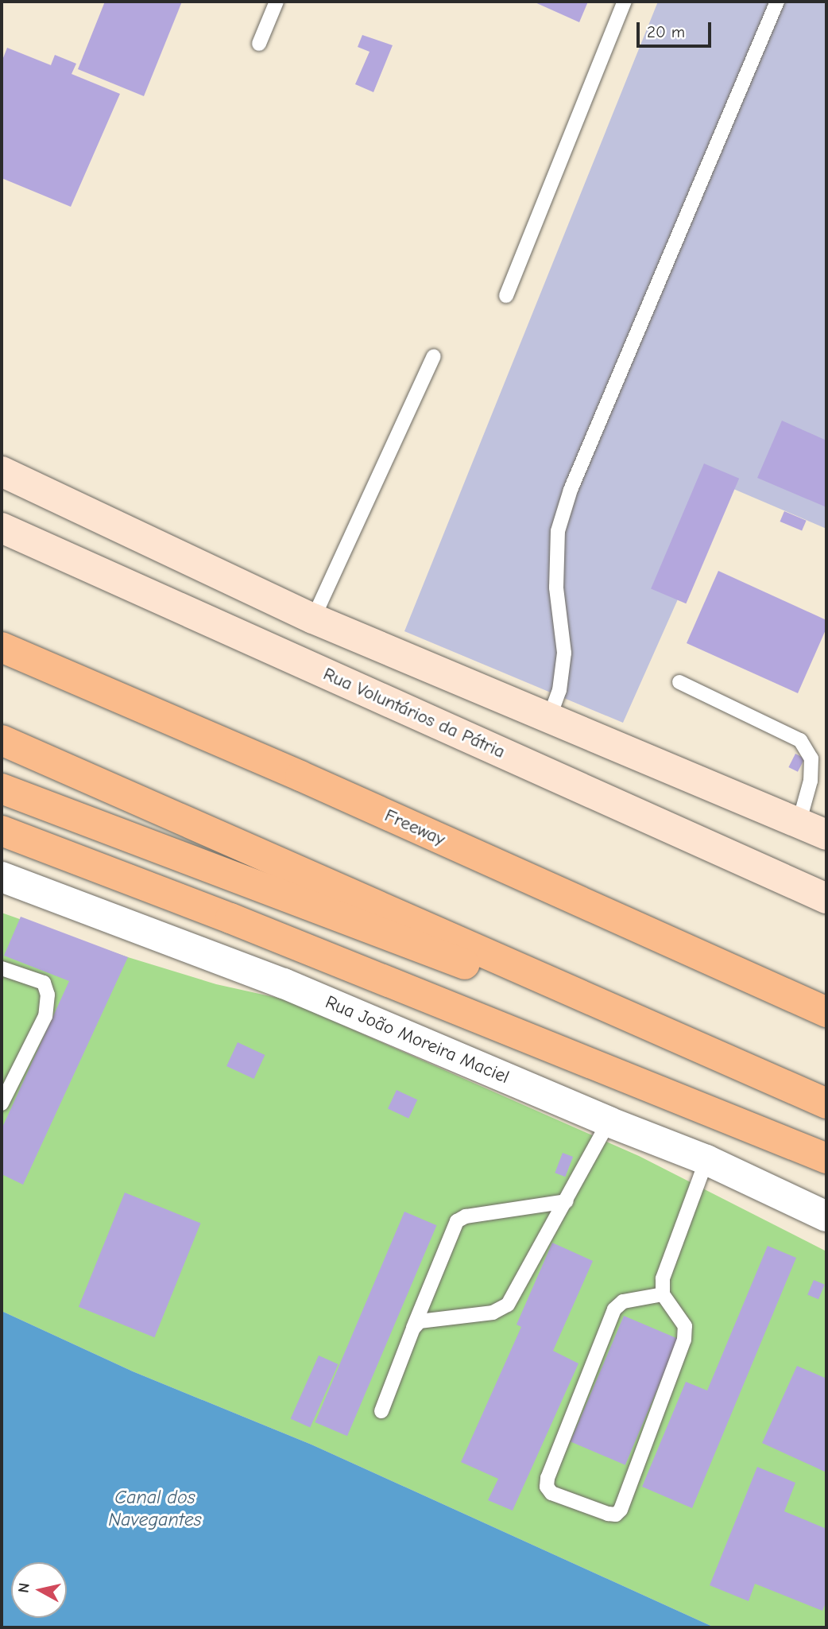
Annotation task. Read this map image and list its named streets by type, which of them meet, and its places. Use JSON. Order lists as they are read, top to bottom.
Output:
{
  "streets": {
    "highway": ["Freeway"],
    "main road": ["Rua Voluntários da Pátria"],
    "street": ["Rua João Moreira Maciel"]
  },
  "water": ["Canal dos Navegantes"],
  "scale_bar": "20 m",
  "north": "left"
}
